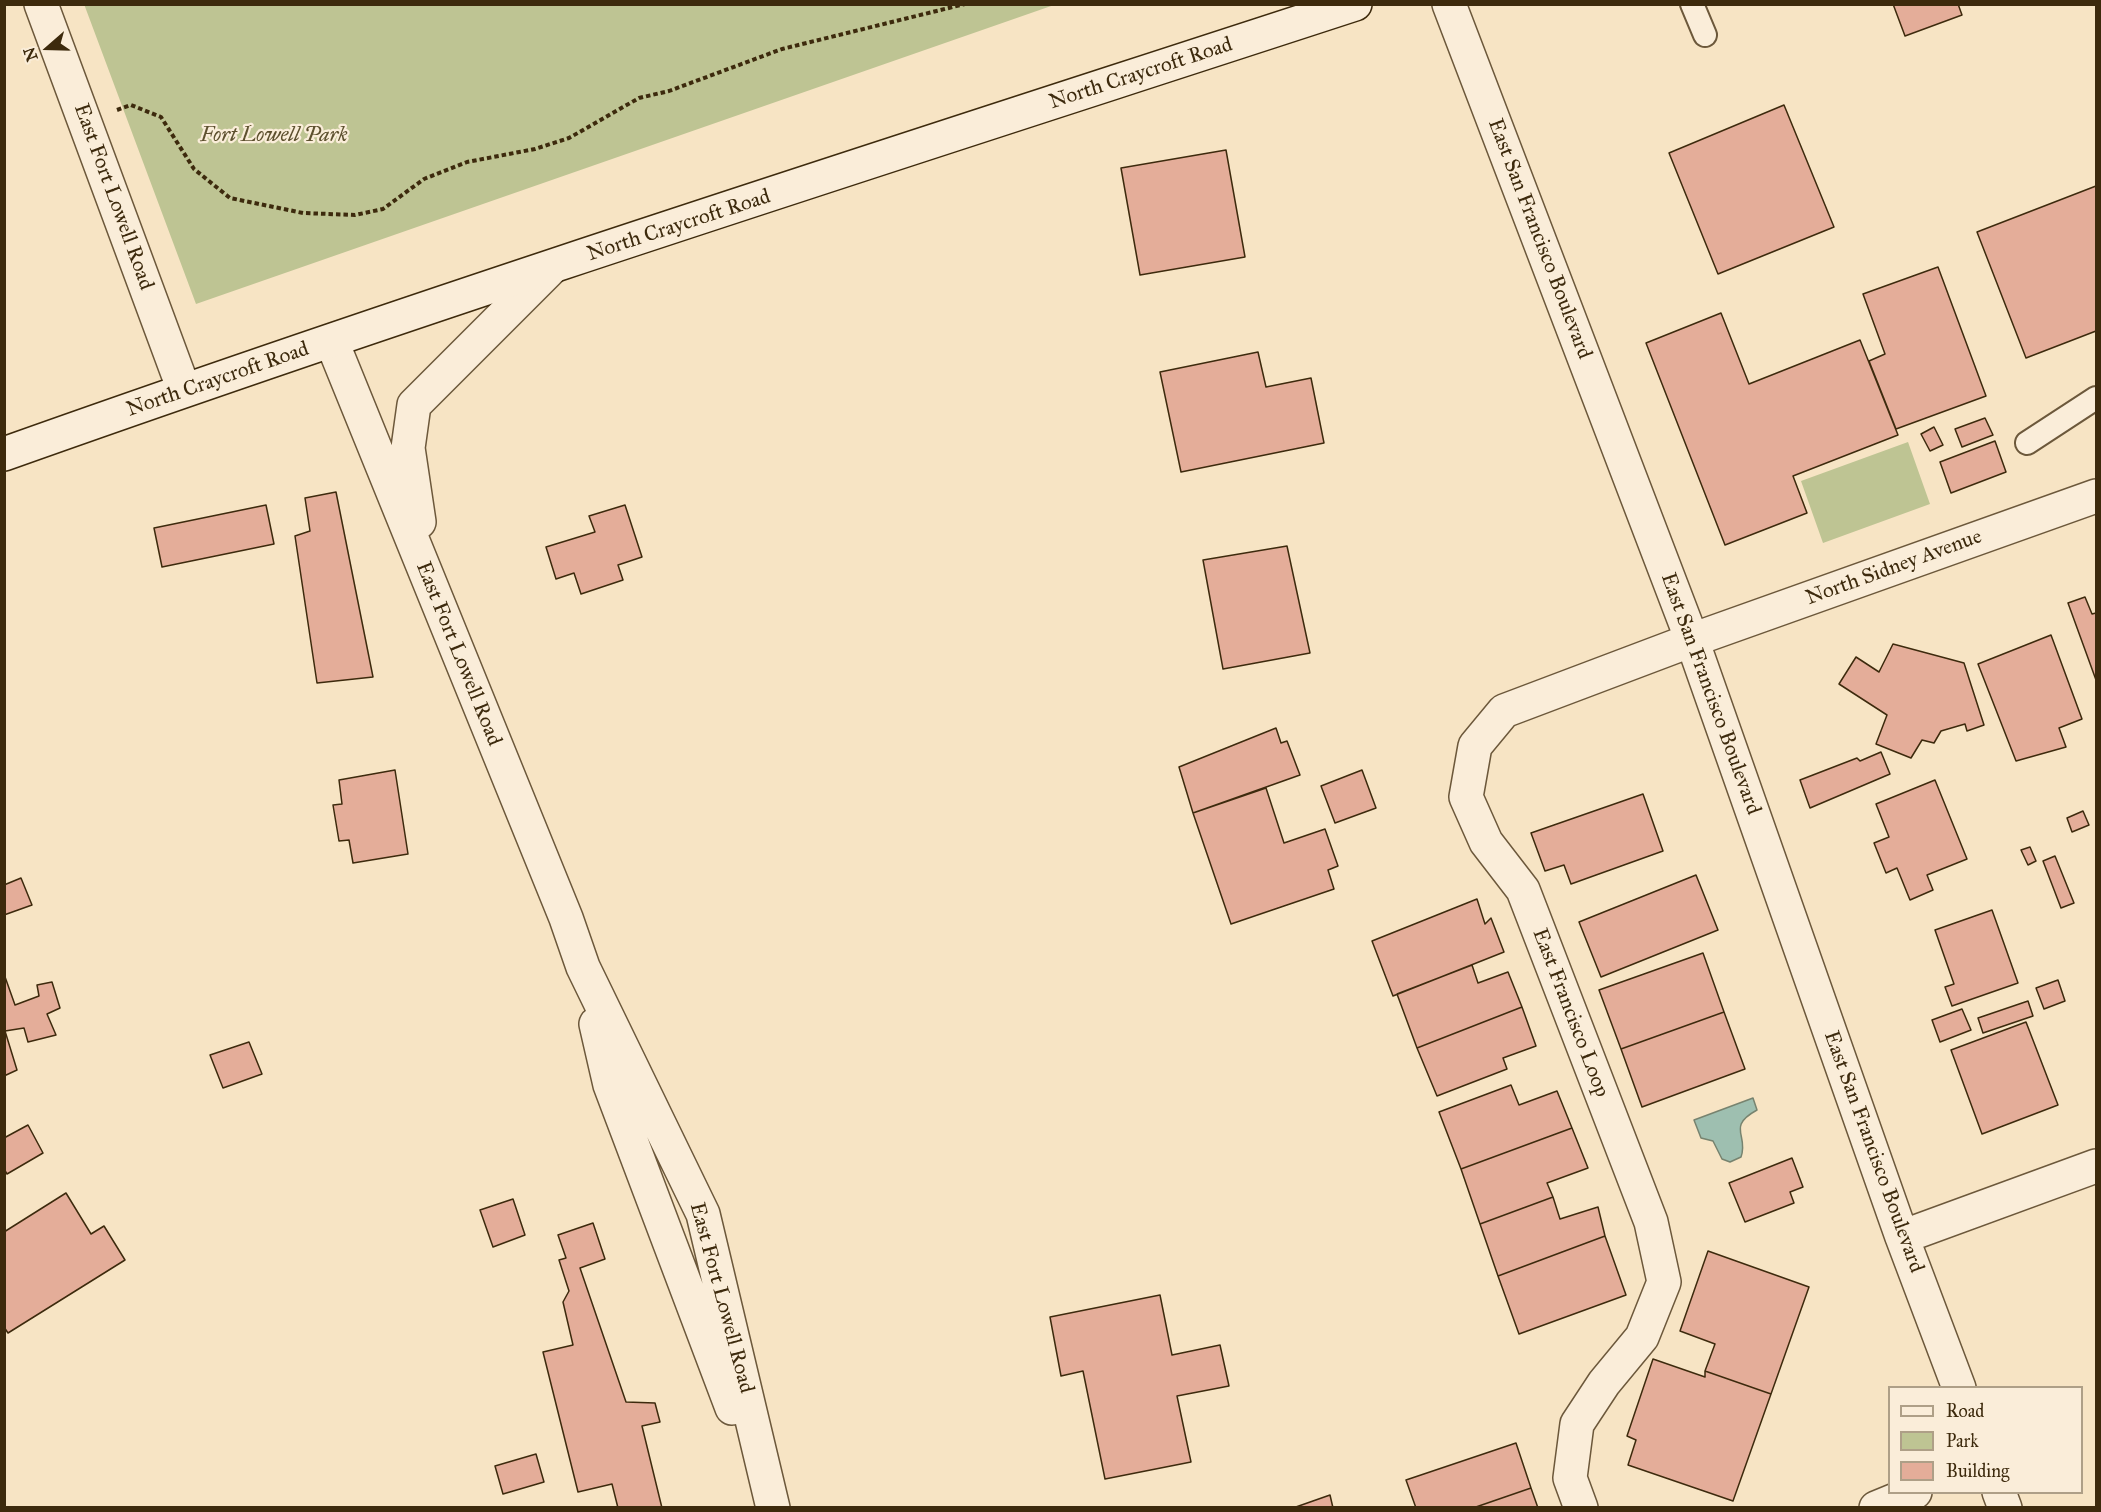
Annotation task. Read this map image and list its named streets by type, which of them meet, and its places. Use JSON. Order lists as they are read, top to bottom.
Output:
{
  "streets": {
    "street": [
      "North Craycroft Road",
      "East Fort Lowell Road",
      "East San Francisco Boulevard",
      "North Sidney Avenue",
      "East Francisco Loop"
    ]
  },
  "crossings": [
    ["North Craycroft Road", "East Fort Lowell Road"],
    ["East San Francisco Boulevard", "North Sidney Avenue"],
    ["East San Francisco Boulevard", "East Francisco Loop"],
    ["North Sidney Avenue", "East Francisco Loop"]
  ],
  "parks": ["Fort Lowell Park"],
  "legend": ["Road", "Park", "Building"],
  "north": "left"
}
